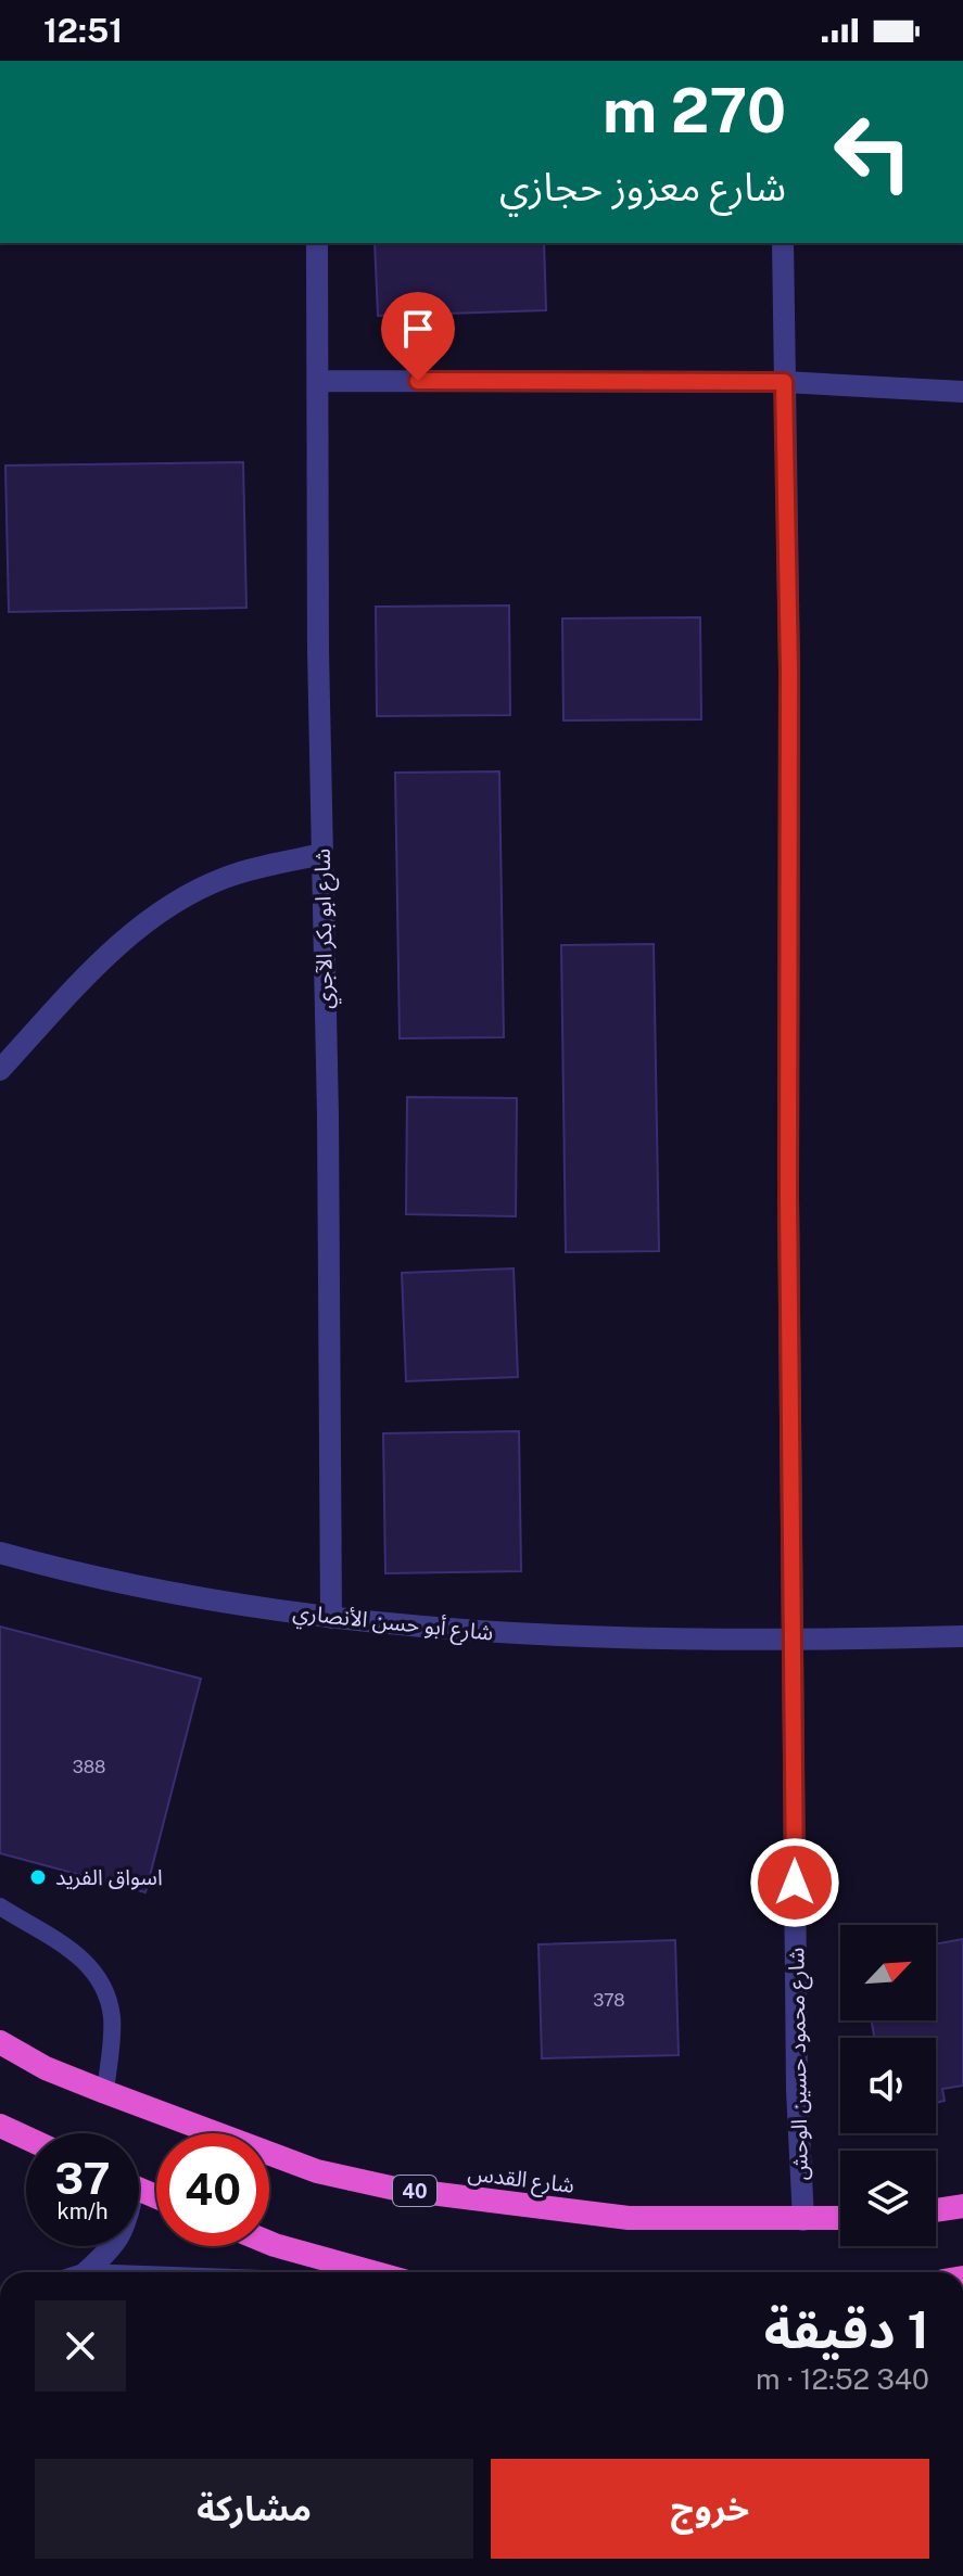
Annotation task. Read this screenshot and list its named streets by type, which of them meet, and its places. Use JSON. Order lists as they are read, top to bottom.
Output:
{
  "streets": {
    "highway": ["شارع القدس", "40"],
    "street": ["شارع ابو بكر الآجري", "شارع أبو حسن الأنصاري", "شارع محمود حسين الوحش"]
  },
  "crossings": [
    ["شارع ابو بكر الآجري", "شارع أبو حسن الأنصاري"],
    ["شارع أبو حسن الأنصاري", "شارع محمود حسين الوحش"],
    ["شارع محمود حسين الوحش", "شارع القدس"]
  ],
  "places": ["اسواق الفريد"],
  "house_numbers": ["388", "378"],
  "north": "top right",
  "page": {
    "status": "12:51",
    "turn": ["270 m", "شارع معزوز حجازي"],
    "speed": "37 km/h",
    "limit": "40",
    "heading": ["1 دقيقة", "340 m · 12:52"],
    "buttons": ["خروج", "مشاركة"]
  }
}
